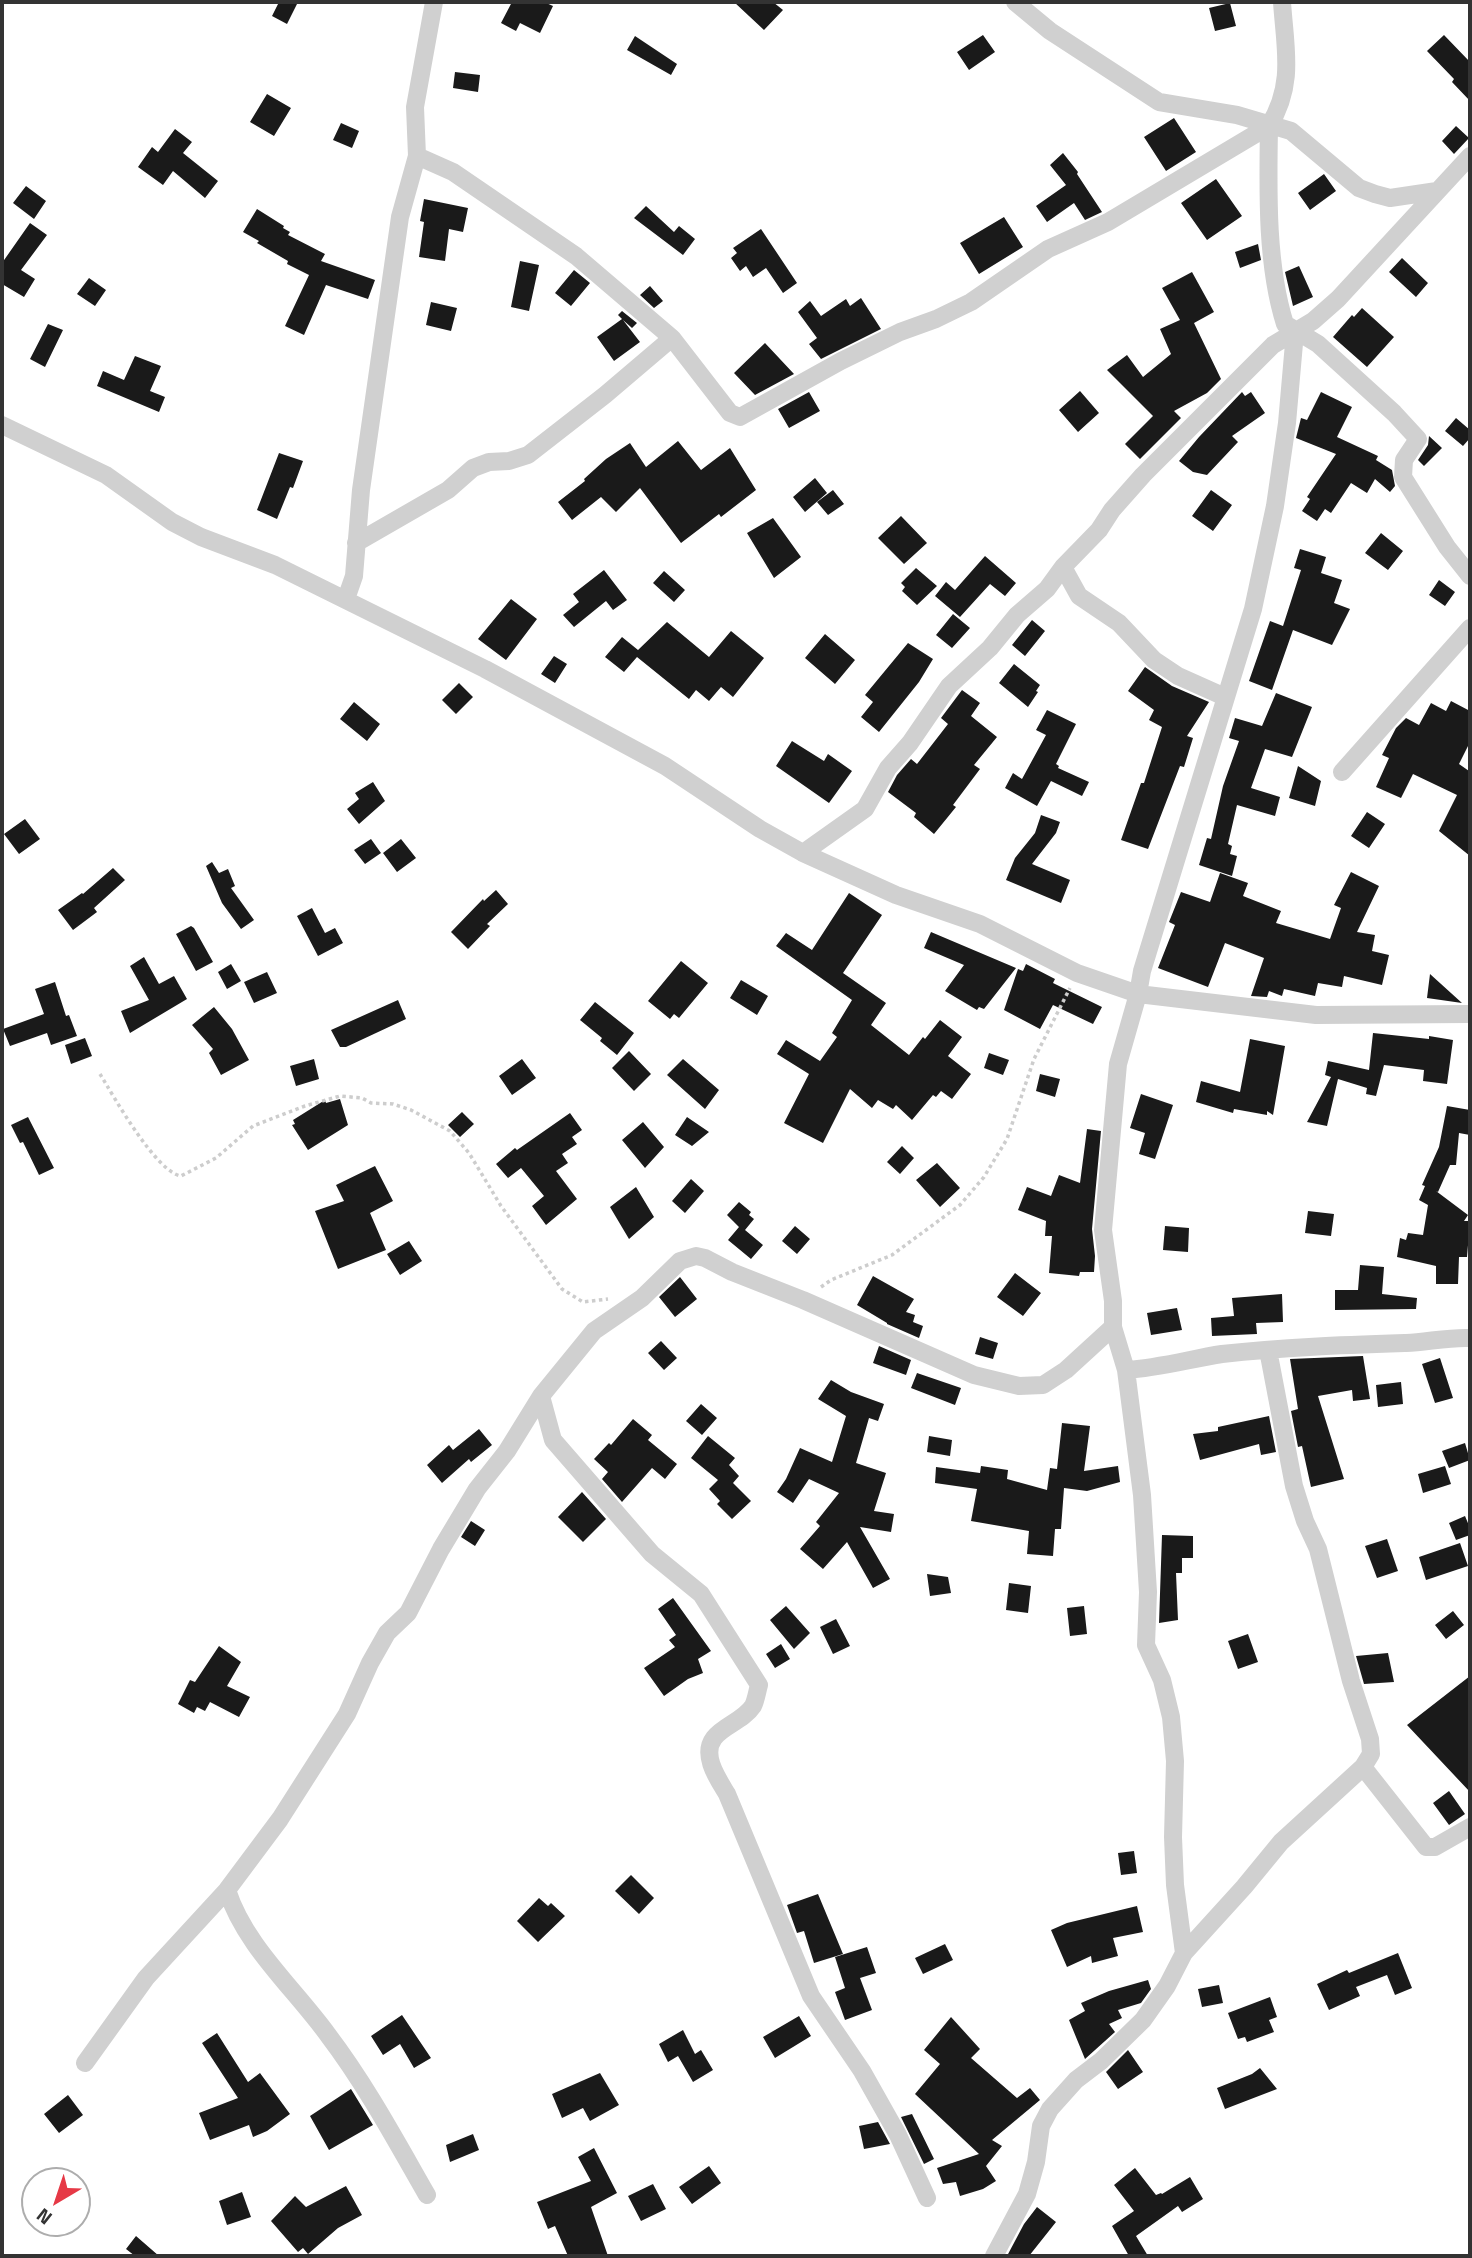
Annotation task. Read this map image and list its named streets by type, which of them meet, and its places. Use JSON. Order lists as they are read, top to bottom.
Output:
{
  "north": "bottom left"
}
